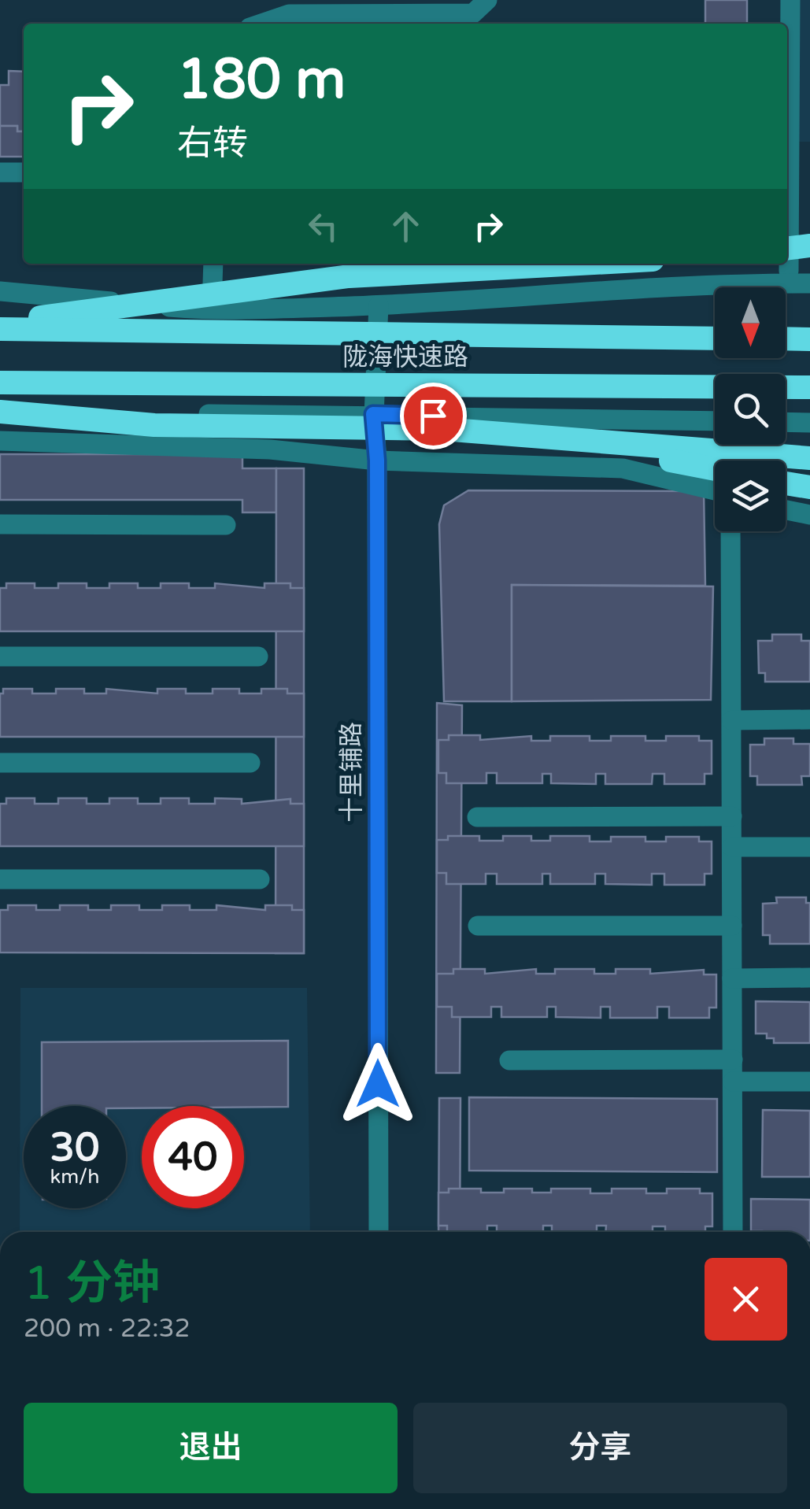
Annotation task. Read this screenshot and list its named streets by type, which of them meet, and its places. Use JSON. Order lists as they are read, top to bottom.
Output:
{
  "streets": {
    "highway": ["陇海快速路"],
    "street": ["十里铺路"]
  },
  "north": "bottom",
  "page": {
    "turn": ["180 m", "右转"],
    "speed": "30 km/h",
    "limit": "40",
    "heading": ["1 分钟", "200 m · 22:32"],
    "buttons": ["退出", "分享"]
  }
}
